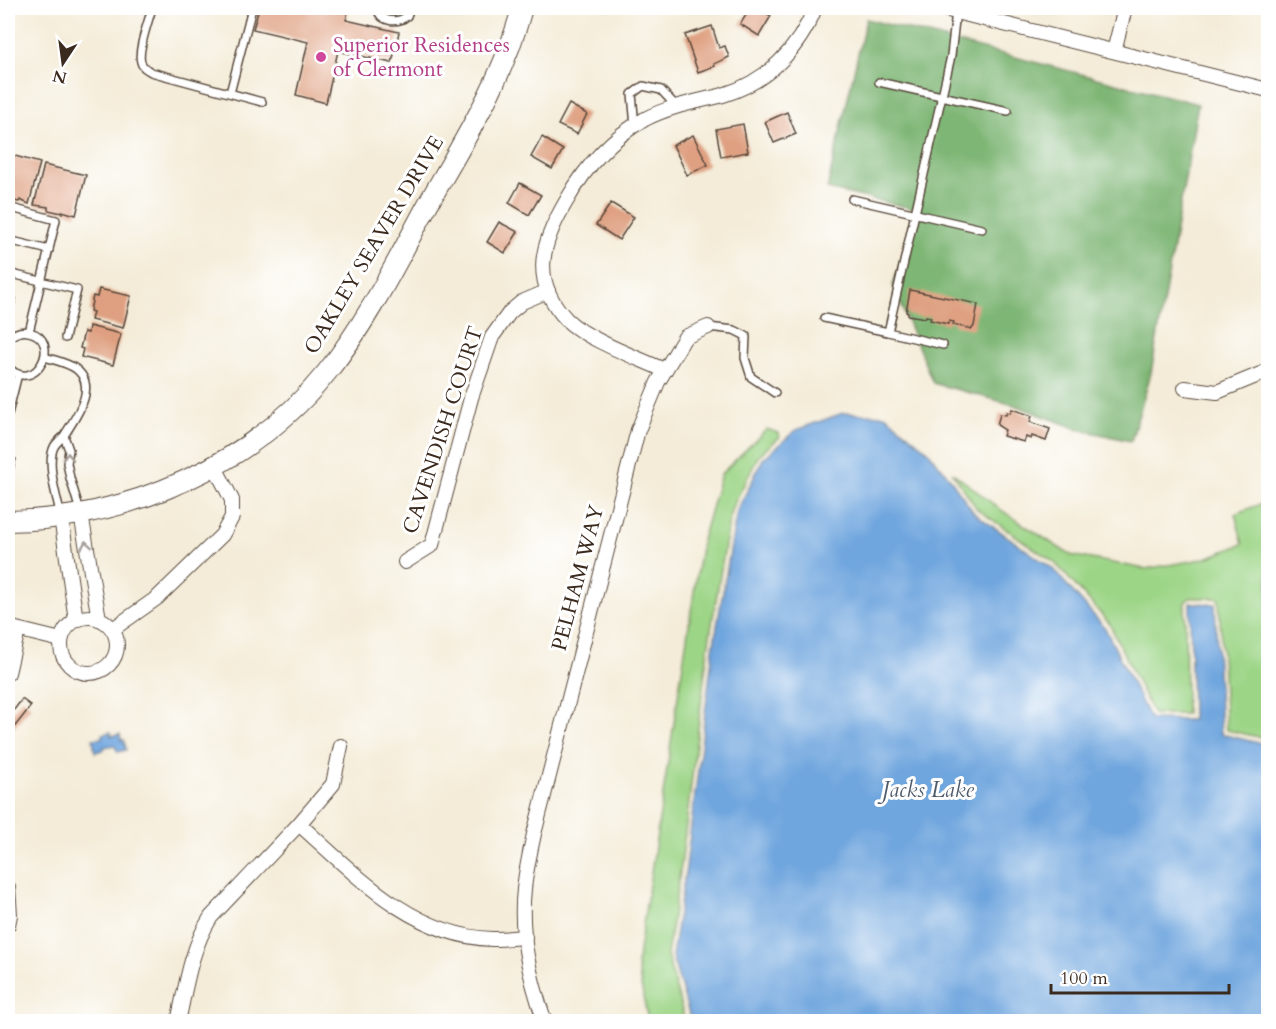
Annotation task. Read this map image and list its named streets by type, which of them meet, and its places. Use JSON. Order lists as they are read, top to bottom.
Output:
{
  "streets": {
    "street": ["OAKLEY SEAVER DRIVE", "CAVENDISH COURT", "PELHAM WAY"]
  },
  "water": ["Jacks Lake"],
  "places": ["Superior Residences of Clermont"],
  "scale_bar": "100 m",
  "north": "bottom"
}
